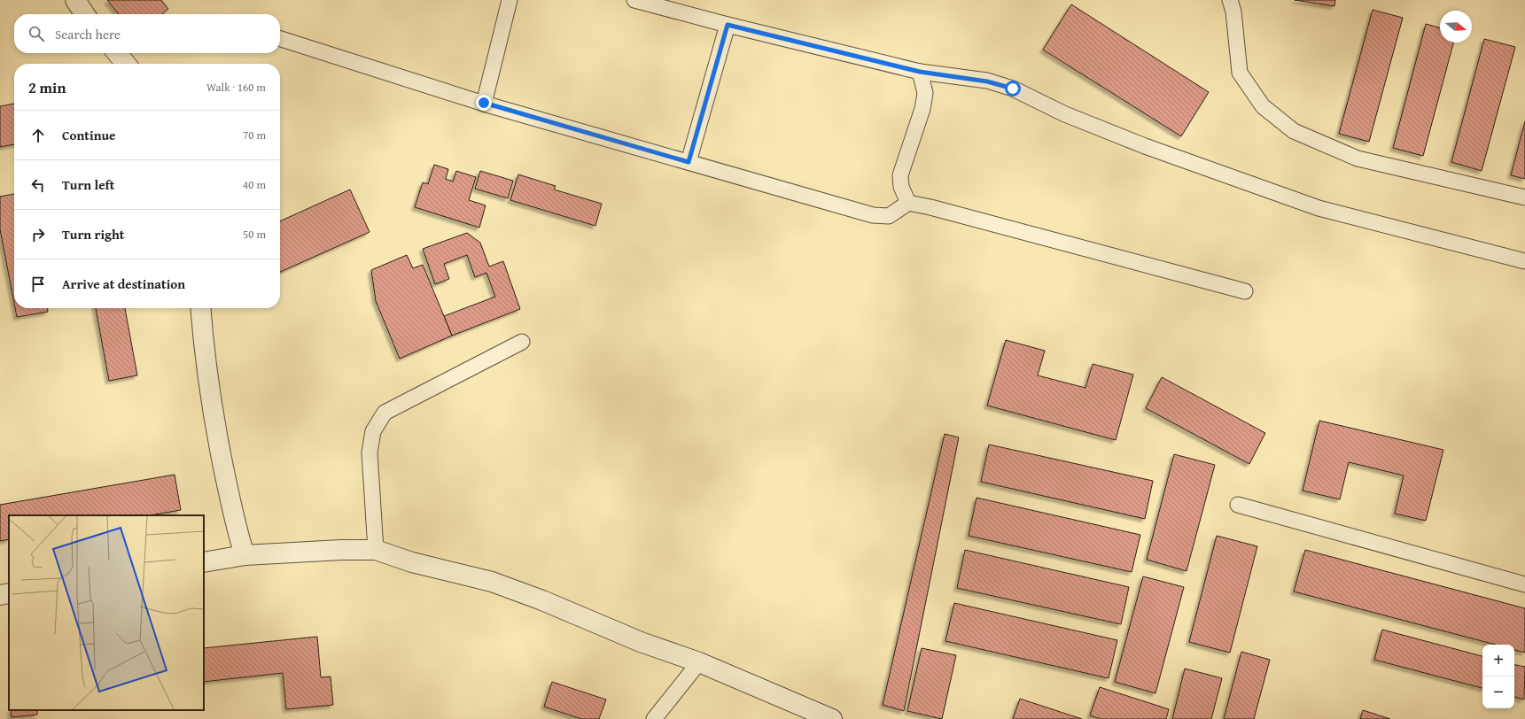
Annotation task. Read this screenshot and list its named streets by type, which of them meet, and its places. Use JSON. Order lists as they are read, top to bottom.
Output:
{
  "north": "right",
  "page": {
    "search": "Search here",
    "heading": ["2 min", "Walk · 160 m"],
    "list": [
      ["Continue", "70 m"],
      ["Turn left", "40 m"],
      ["Turn right", "50 m"],
      "Arrive at destination"
    ],
    "map_buttons": ["+", "−"]
  }
}
